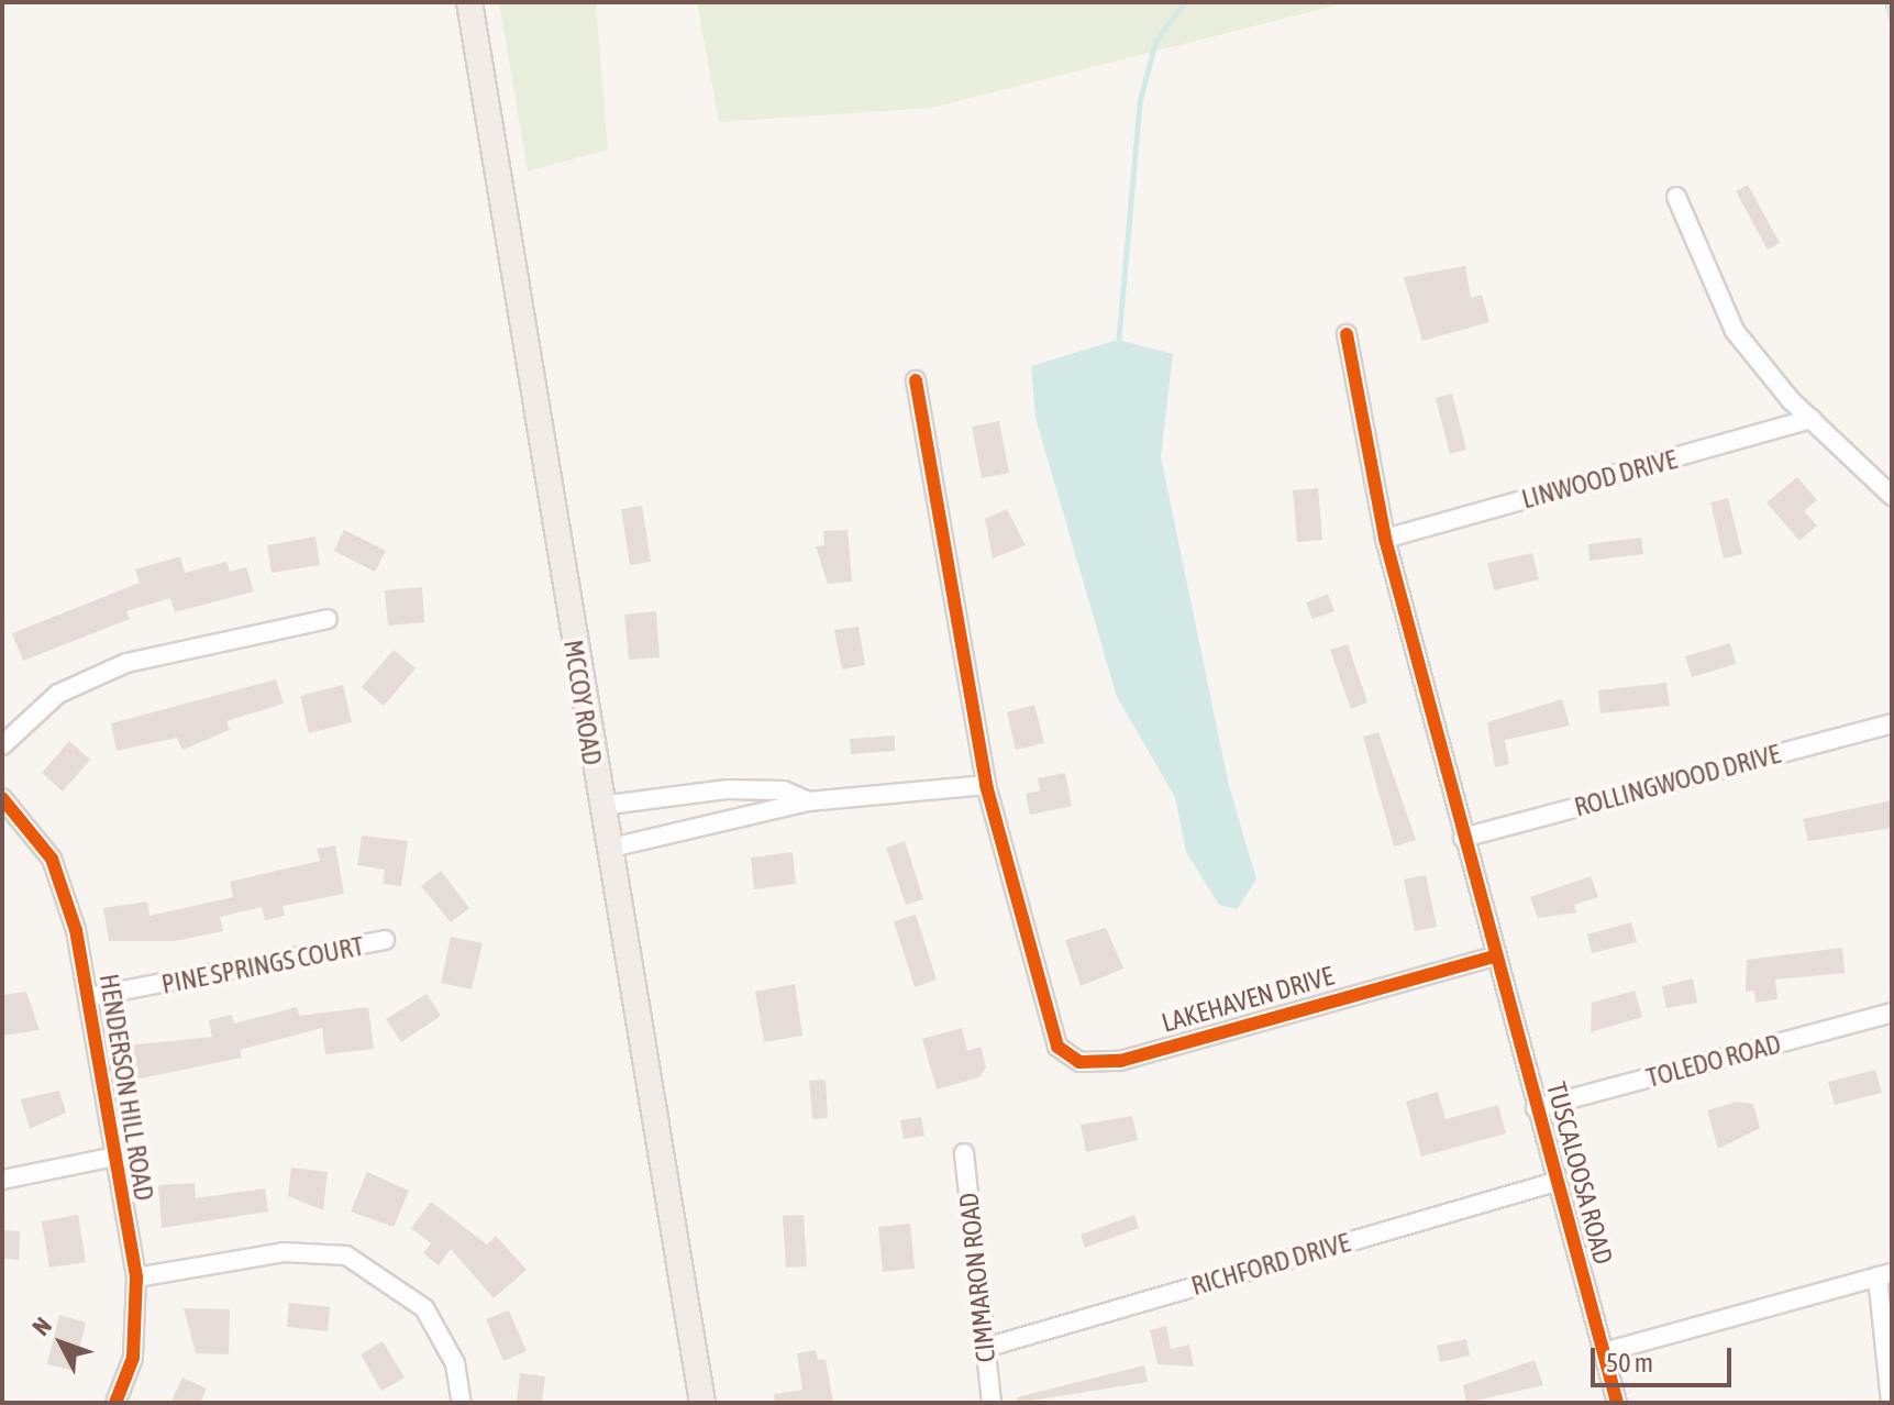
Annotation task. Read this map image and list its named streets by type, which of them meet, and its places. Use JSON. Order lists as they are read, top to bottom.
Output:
{
  "streets": {
    "main road": ["MCCOY ROAD"],
    "street": [
      "LINWOOD DRIVE",
      "ROLLINGWOOD DRIVE",
      "PINE SPRINGS COURT",
      "LAKEHAVEN DRIVE",
      "TOLEDO ROAD",
      "HENDERSON HILL ROAD",
      "TUSCALOOSA ROAD",
      "RICHFORD DRIVE",
      "CIMMARON ROAD"
    ]
  },
  "crossings": [
    ["PINE SPRINGS COURT", "HENDERSON HILL ROAD"],
    ["LAKEHAVEN DRIVE", "TUSCALOOSA ROAD"],
    ["TOLEDO ROAD", "TUSCALOOSA ROAD"],
    ["TUSCALOOSA ROAD", "RICHFORD DRIVE"],
    ["RICHFORD DRIVE", "CIMMARON ROAD"]
  ],
  "scale_bar": "50 m",
  "north": "top left"
}
